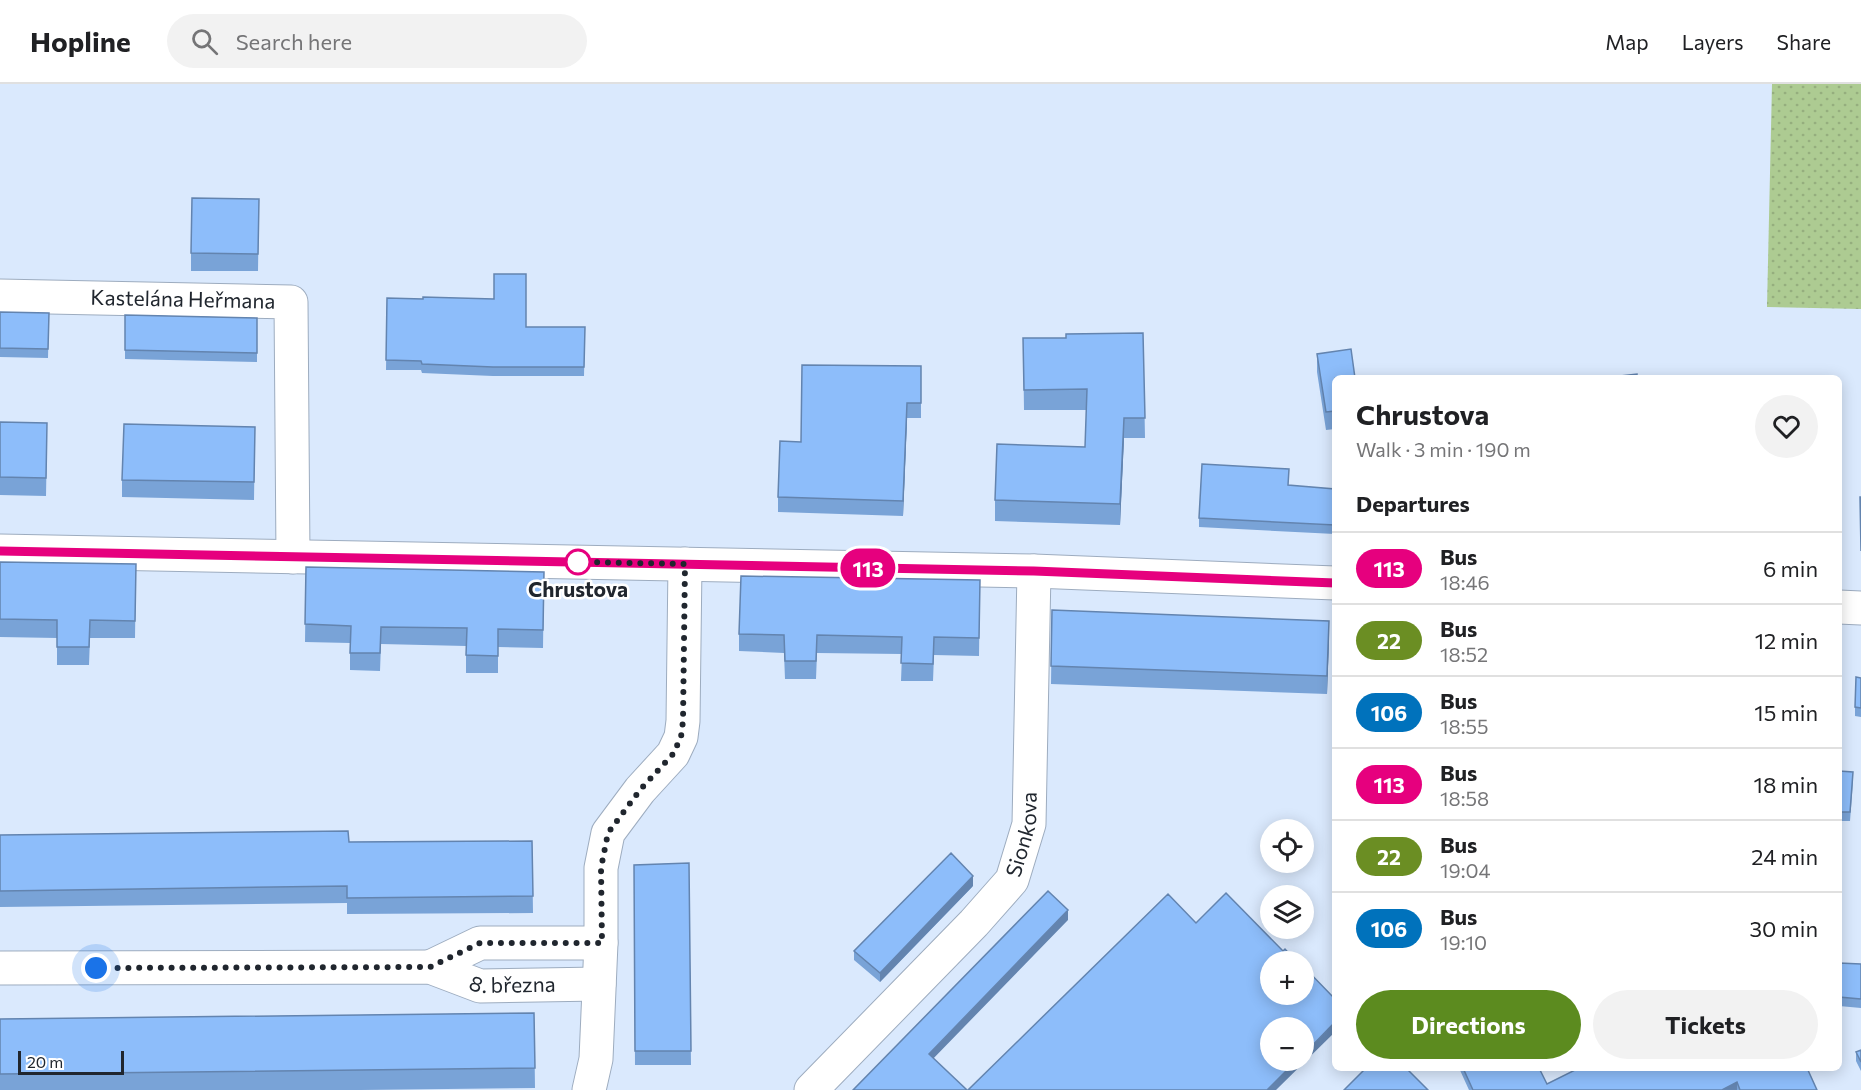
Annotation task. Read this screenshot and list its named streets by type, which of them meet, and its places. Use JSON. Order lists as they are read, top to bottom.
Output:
{
  "streets": {
    "street": ["Kastelána Heřmana", "Sionkova", "8. března"]
  },
  "places": ["Chrustova"],
  "lines": ["bus line 113"],
  "scale_bar": "20 m",
  "page": {
    "header": "Hopline",
    "search": "Search here",
    "nav": ["Map", "Layers", "Share"],
    "on_map": "113",
    "heading": [
      ["Chrustova", "Walk · 3 min · 190 m"],
      "Departures"
    ],
    "list": [
      {
        "mark": "113",
        "name": "Bus",
        "note": "18:46",
        "value": "6 min"
      },
      {
        "mark": "22",
        "name": "Bus",
        "note": "18:52",
        "value": "12 min"
      },
      {
        "mark": "106",
        "name": "Bus",
        "note": "18:55",
        "value": "15 min"
      },
      {
        "mark": "113",
        "name": "Bus",
        "note": "18:58",
        "value": "18 min"
      },
      {
        "mark": "22",
        "name": "Bus",
        "note": "19:04",
        "value": "24 min"
      },
      {
        "mark": "106",
        "name": "Bus",
        "note": "19:10",
        "value": "30 min"
      }
    ],
    "map_buttons": ["+", "−"],
    "buttons": ["Directions", "Tickets"],
    "scale": "20 m"
  }
}
